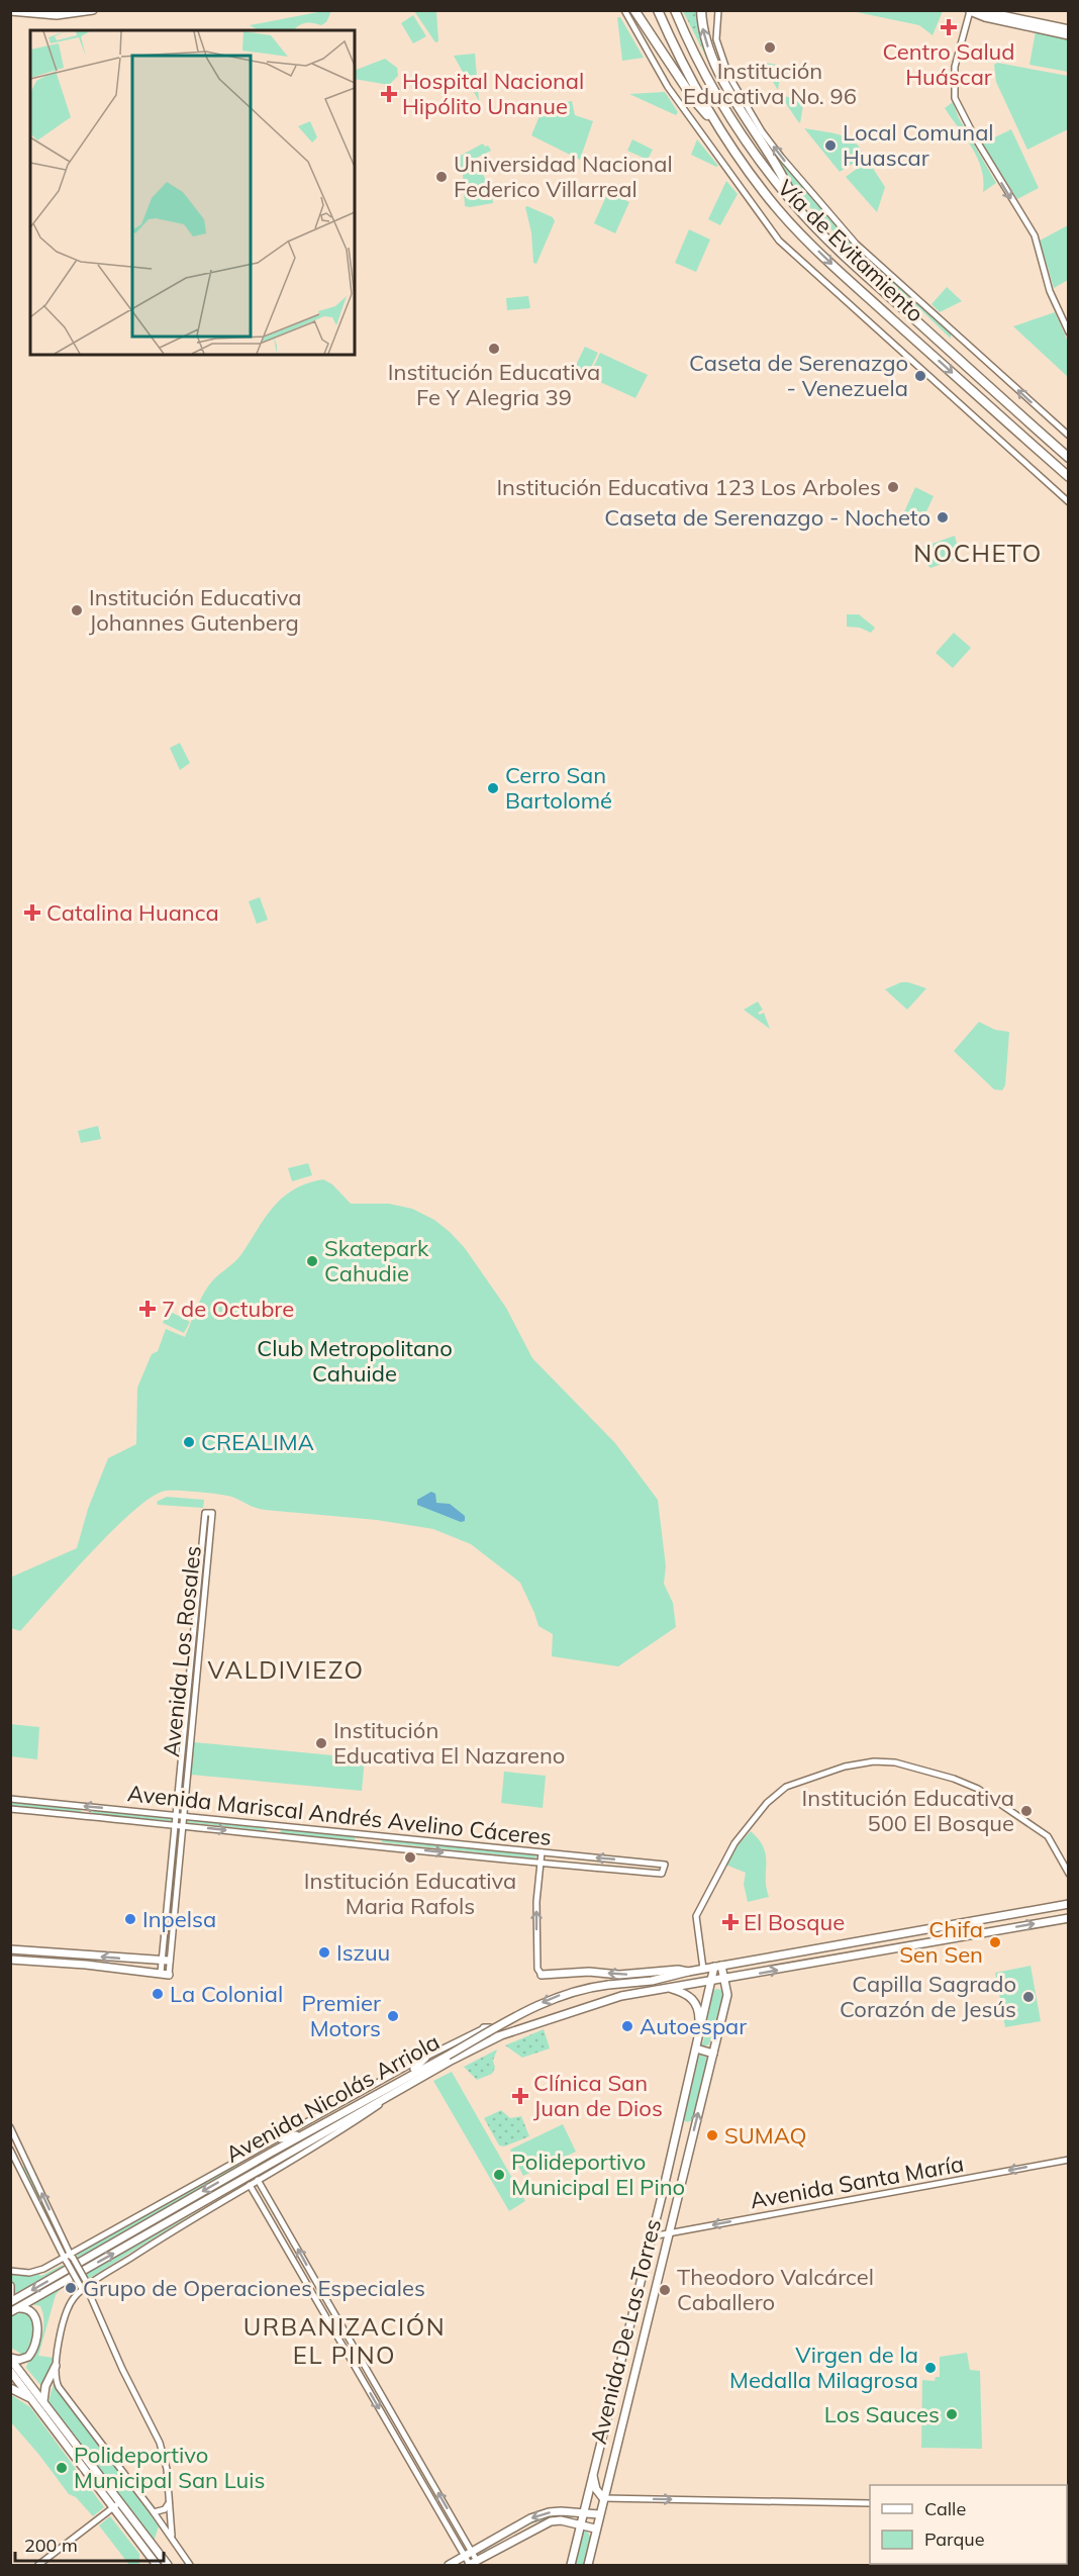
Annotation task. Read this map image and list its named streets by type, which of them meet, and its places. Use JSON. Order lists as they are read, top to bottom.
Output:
{
  "streets": {
    "highway": ["Vía de Evitamiento"],
    "main road": ["Avenida Nicolás Arriola", "Avenida De Las Torres"],
    "street": ["Avenida Los Rosales", "Avenida Mariscal Andrés Avelino Cáceres", "Avenida Santa María"]
  },
  "crossings": [
    ["Avenida Los Rosales", "Avenida Mariscal Andrés Avelino Cáceres"],
    ["Avenida Nicolás Arriola", "Avenida De Las Torres"],
    ["Avenida Santa María", "Avenida De Las Torres"]
  ],
  "one_way": ["Avenida Santa María"],
  "districts": ["NOCHETO", "VALDIVIEZO", "URBANIZACIÓN EL PINO"],
  "parks": ["Club Metropolitano Cahuide"],
  "places": {
    "health": [
      "Centro Salud Huáscar",
      "Hospital Nacional Hipólito Unanue",
      "Catalina Huanca",
      "7 de Octubre",
      "El Bosque",
      "Clínica San Juan de Dios"
    ],
    "other": [
      "Institución Educativa No. 96",
      "Local Comunal Huascar",
      "Universidad Nacional Federico Villarreal",
      "Institución Educativa Fe Y Alegria 39",
      "Caseta de Serenazgo - Venezuela",
      "Institución Educativa 123 Los Arboles",
      "Caseta de Serenazgo - Nocheto",
      "Institución Educativa Johannes Gutenberg",
      "Cerro San Bartolomé",
      "Skatepark Cahudie",
      "CREALIMA",
      "Institución Educativa El Nazareno",
      "Institución Educativa 500 El Bosque",
      "Institución Educativa Maria Rafols",
      "Inpelsa",
      "Chifa Sen Sen",
      "Iszuu",
      "La Colonial",
      "Capilla Sagrado Corazón de Jesús",
      "Premier Motors",
      "Autoespar",
      "SUMAQ",
      "Polideportivo Municipal El Pino",
      "Grupo de Operaciones Especiales",
      "Theodoro Valcárcel Caballero",
      "Virgen de la Medalla Milagrosa",
      "Los Sauces",
      "Polideportivo Municipal San Luis"
    ]
  },
  "legend": ["Calle", "Parque"],
  "scale_bar": "200 m"
}
